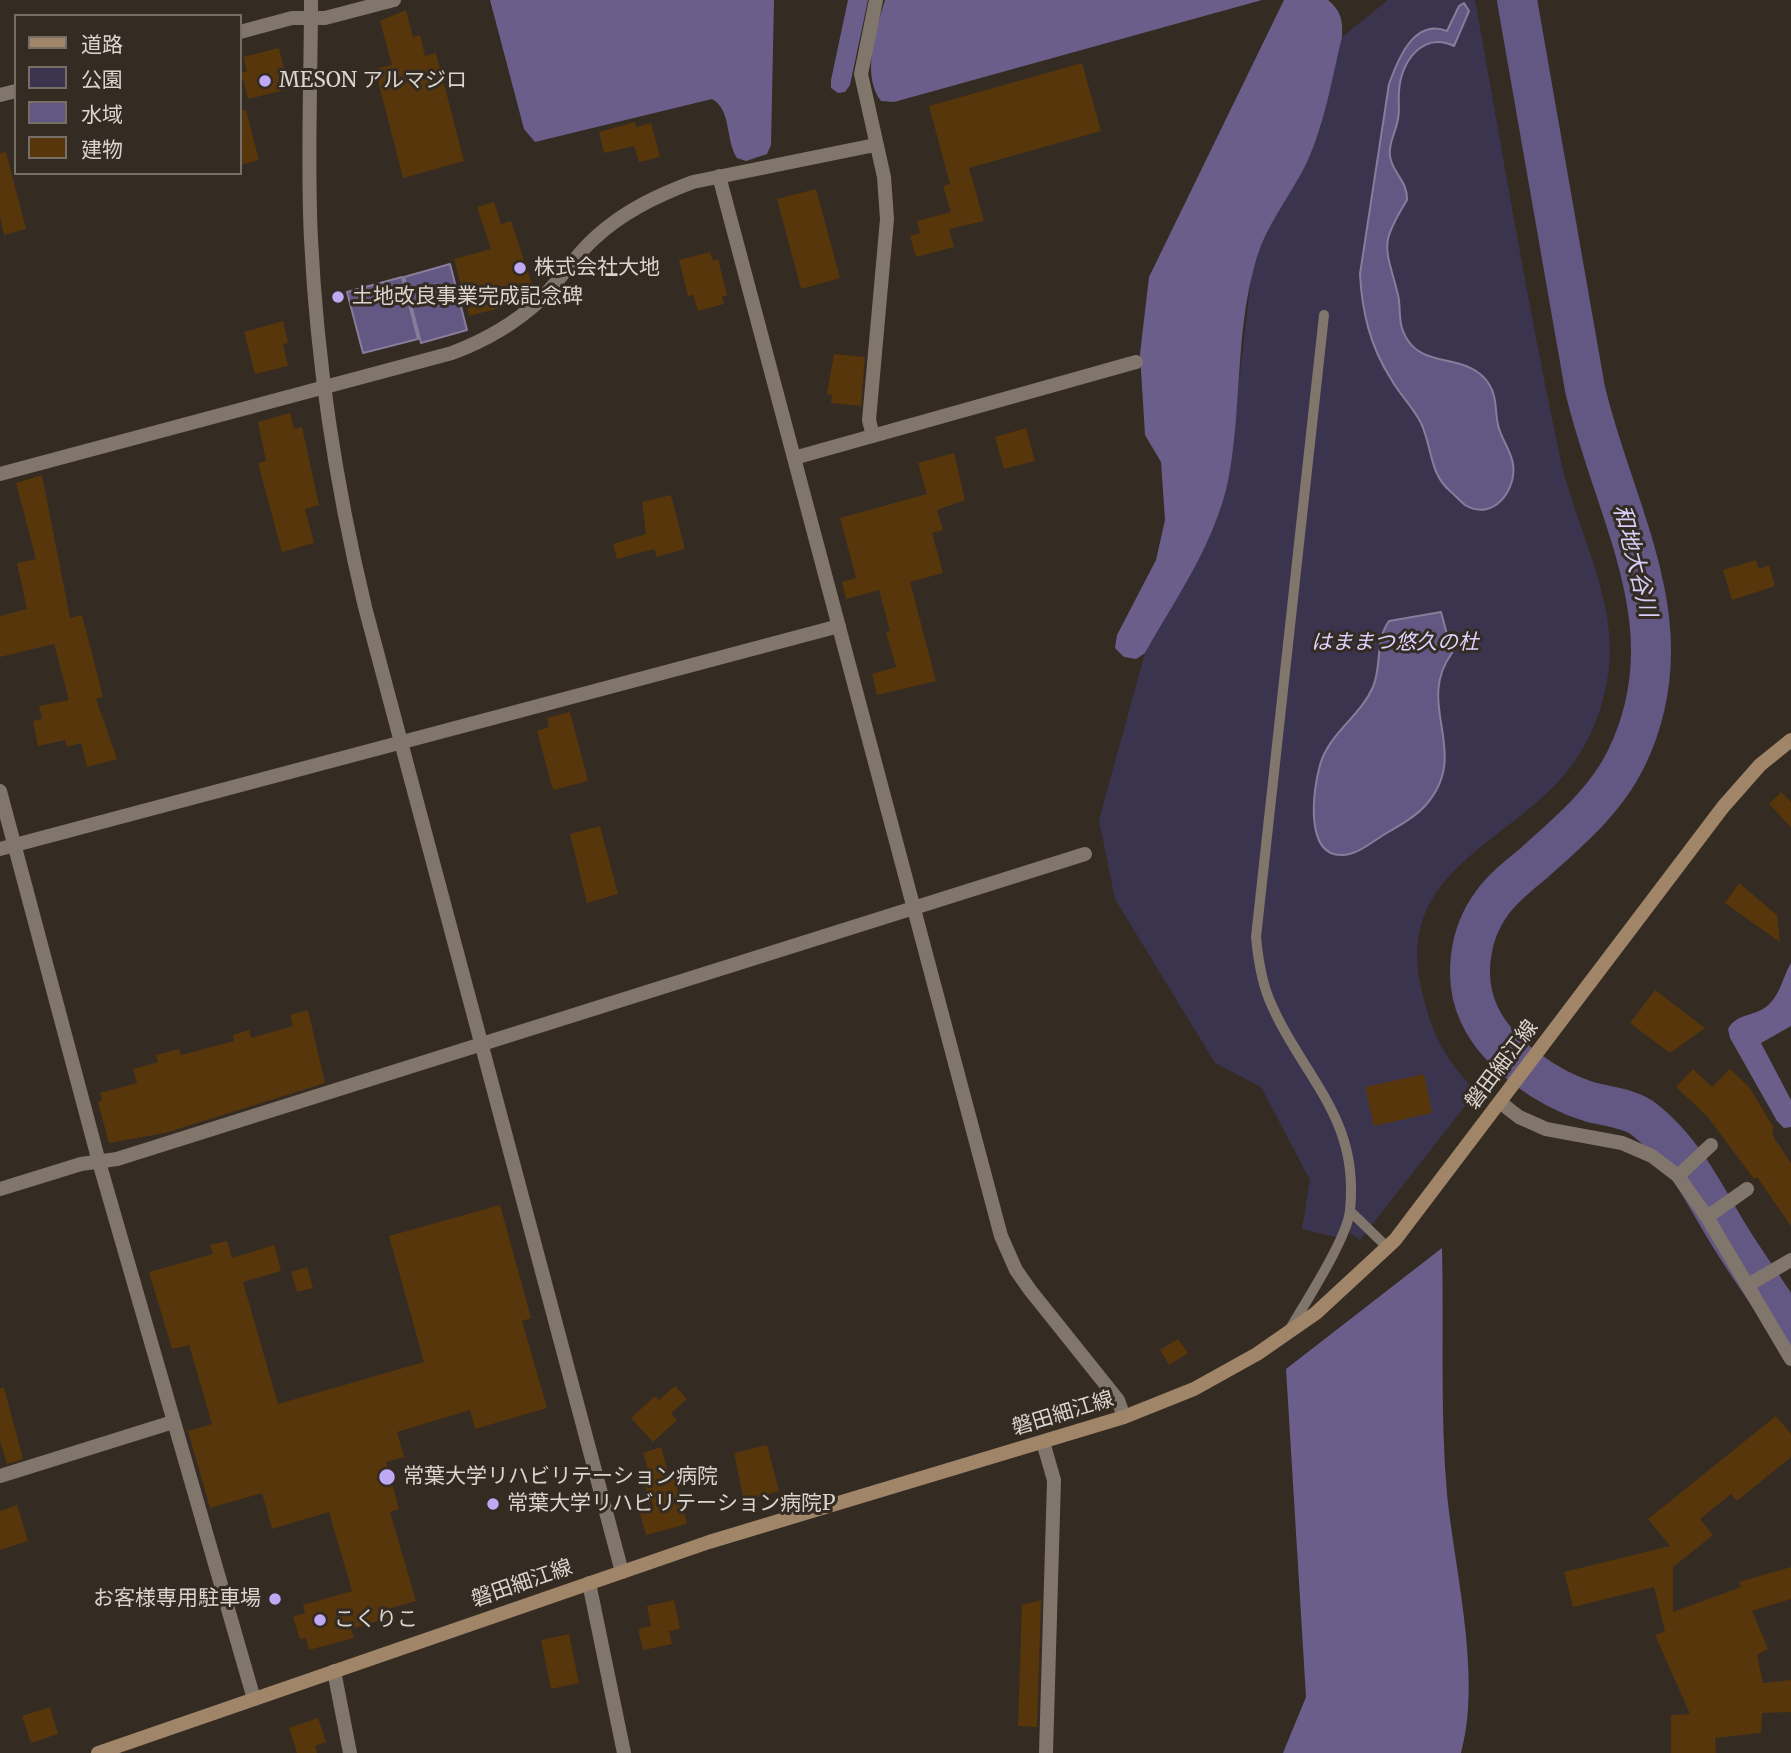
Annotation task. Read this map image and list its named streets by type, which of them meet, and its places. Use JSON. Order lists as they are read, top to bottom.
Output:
{
  "streets": {
    "main road": ["磐田細江線"]
  },
  "water": ["和地大谷川"],
  "parks": ["はままつ悠久の杜"],
  "places": [
    "MESON アルマジロ",
    "株式会社大地",
    "土地改良事業完成記念碑",
    "常葉大学リハビリテーション病院",
    "常葉大学リハビリテーション病院P",
    "お客様専用駐車場",
    "こくりこ"
  ],
  "legend": [
    "道路",
    "公園",
    "水域",
    "建物"
  ]
}
